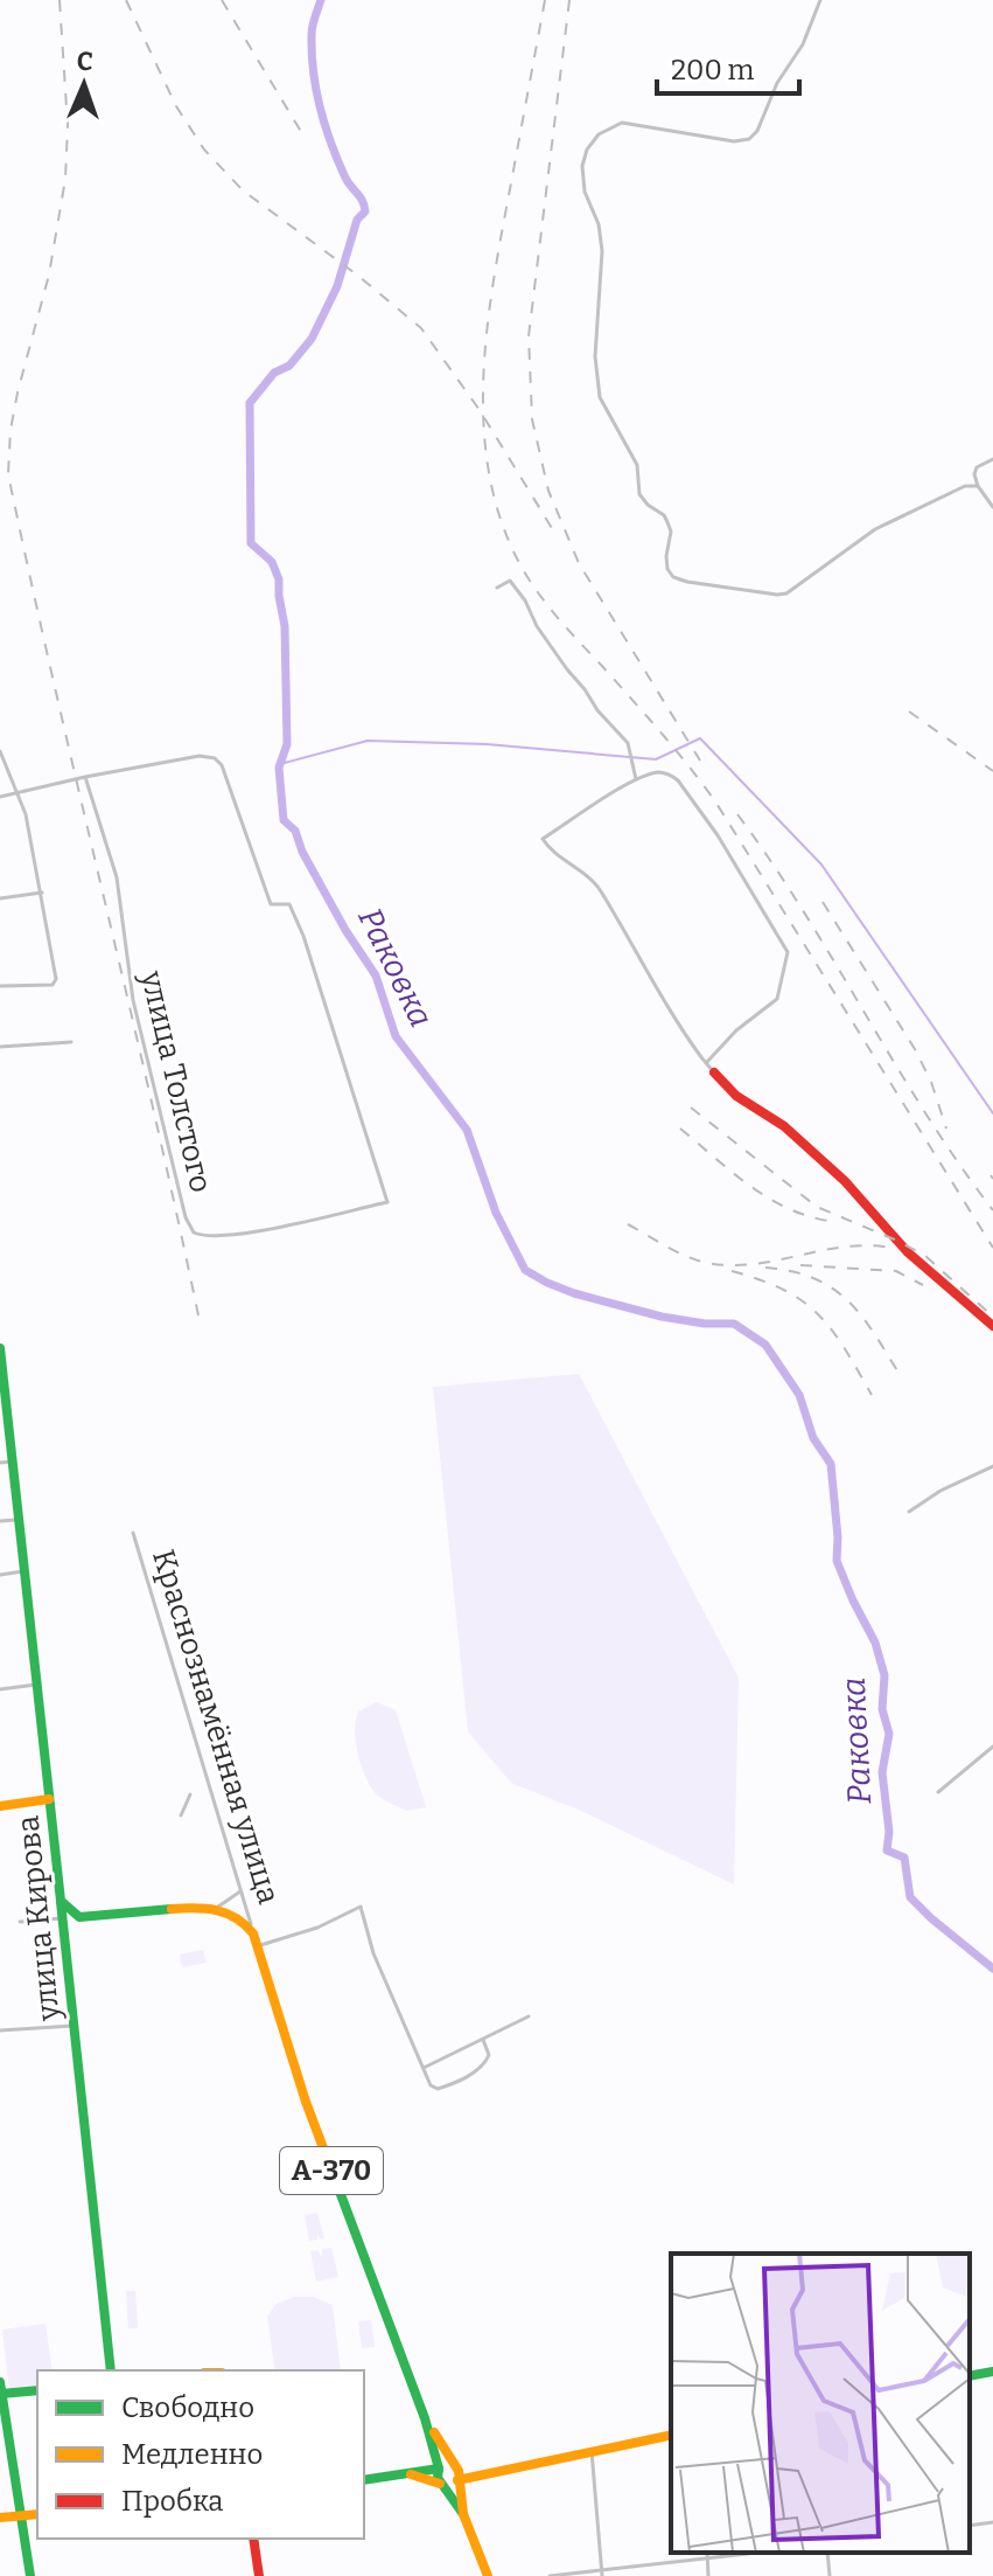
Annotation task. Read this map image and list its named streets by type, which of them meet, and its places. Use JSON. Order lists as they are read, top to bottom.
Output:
{
  "streets": {
    "main road": ["Краснознамённая улица", "улица Кирова", "А-370"],
    "street": ["улица Толстого"]
  },
  "crossings": [
    ["Краснознамённая улица", "А-370"]
  ],
  "water": ["Раковка"],
  "legend": ["Свободно", "Медленно", "Пробка"],
  "scale_bar": "200 m",
  "north": "top"
}
